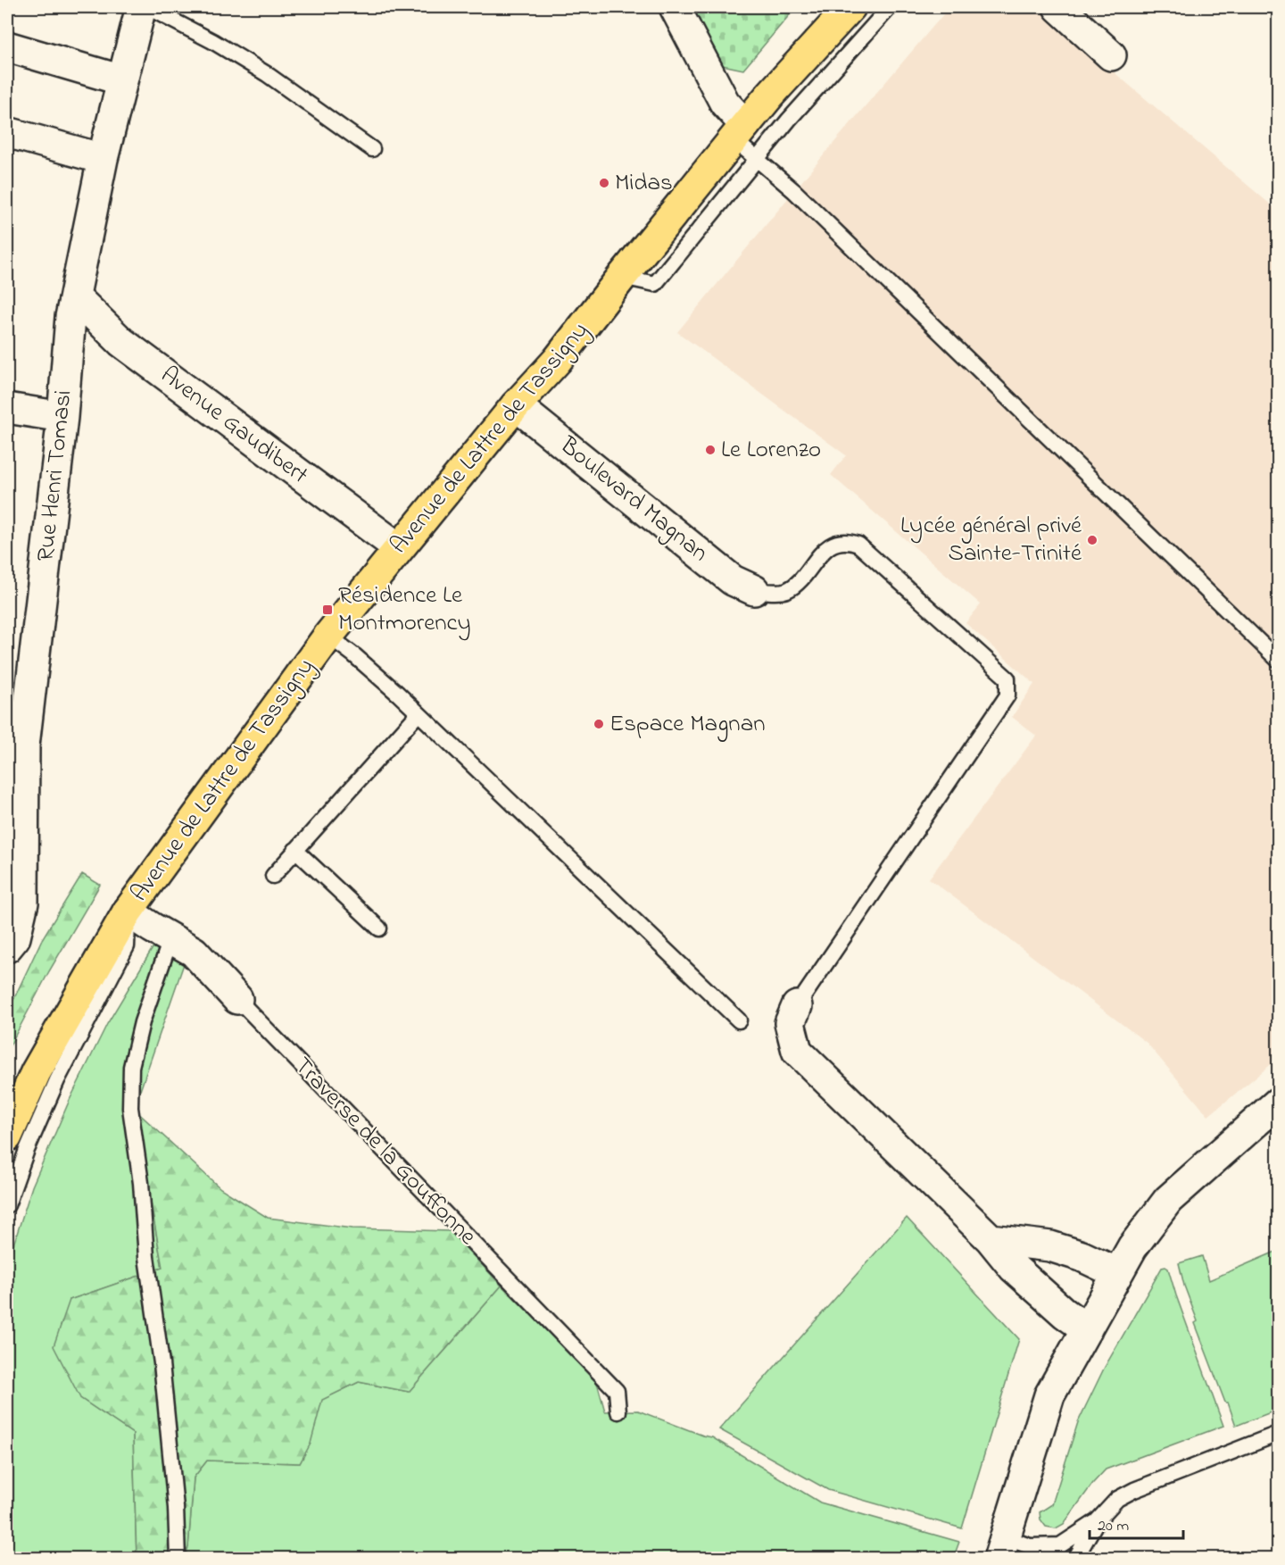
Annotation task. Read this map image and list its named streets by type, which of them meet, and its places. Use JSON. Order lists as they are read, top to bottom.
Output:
{
  "streets": {
    "main road": ["Avenue de Lattre de Tassigny"],
    "street": [
      "Avenue Gaudibert",
      "Rue Henri Tomasi",
      "Boulevard Magnan",
      "Traverse de la Gouffonne"
    ]
  },
  "crossings": [
    ["Avenue Gaudibert", "Avenue de Lattre de Tassigny"],
    ["Avenue Gaudibert", "Rue Henri Tomasi"],
    ["Avenue de Lattre de Tassigny", "Boulevard Magnan"],
    ["Avenue de Lattre de Tassigny", "Traverse de la Gouffonne"]
  ],
  "places": {
    "other": [
      "Midas",
      "Le Lorenzo",
      "Lycée général privé Sainte-Trinité",
      "Espace Magnan"
    ],
    "transit": ["Résidence Le Montmorency"]
  },
  "scale_bar": "20 m"
}
